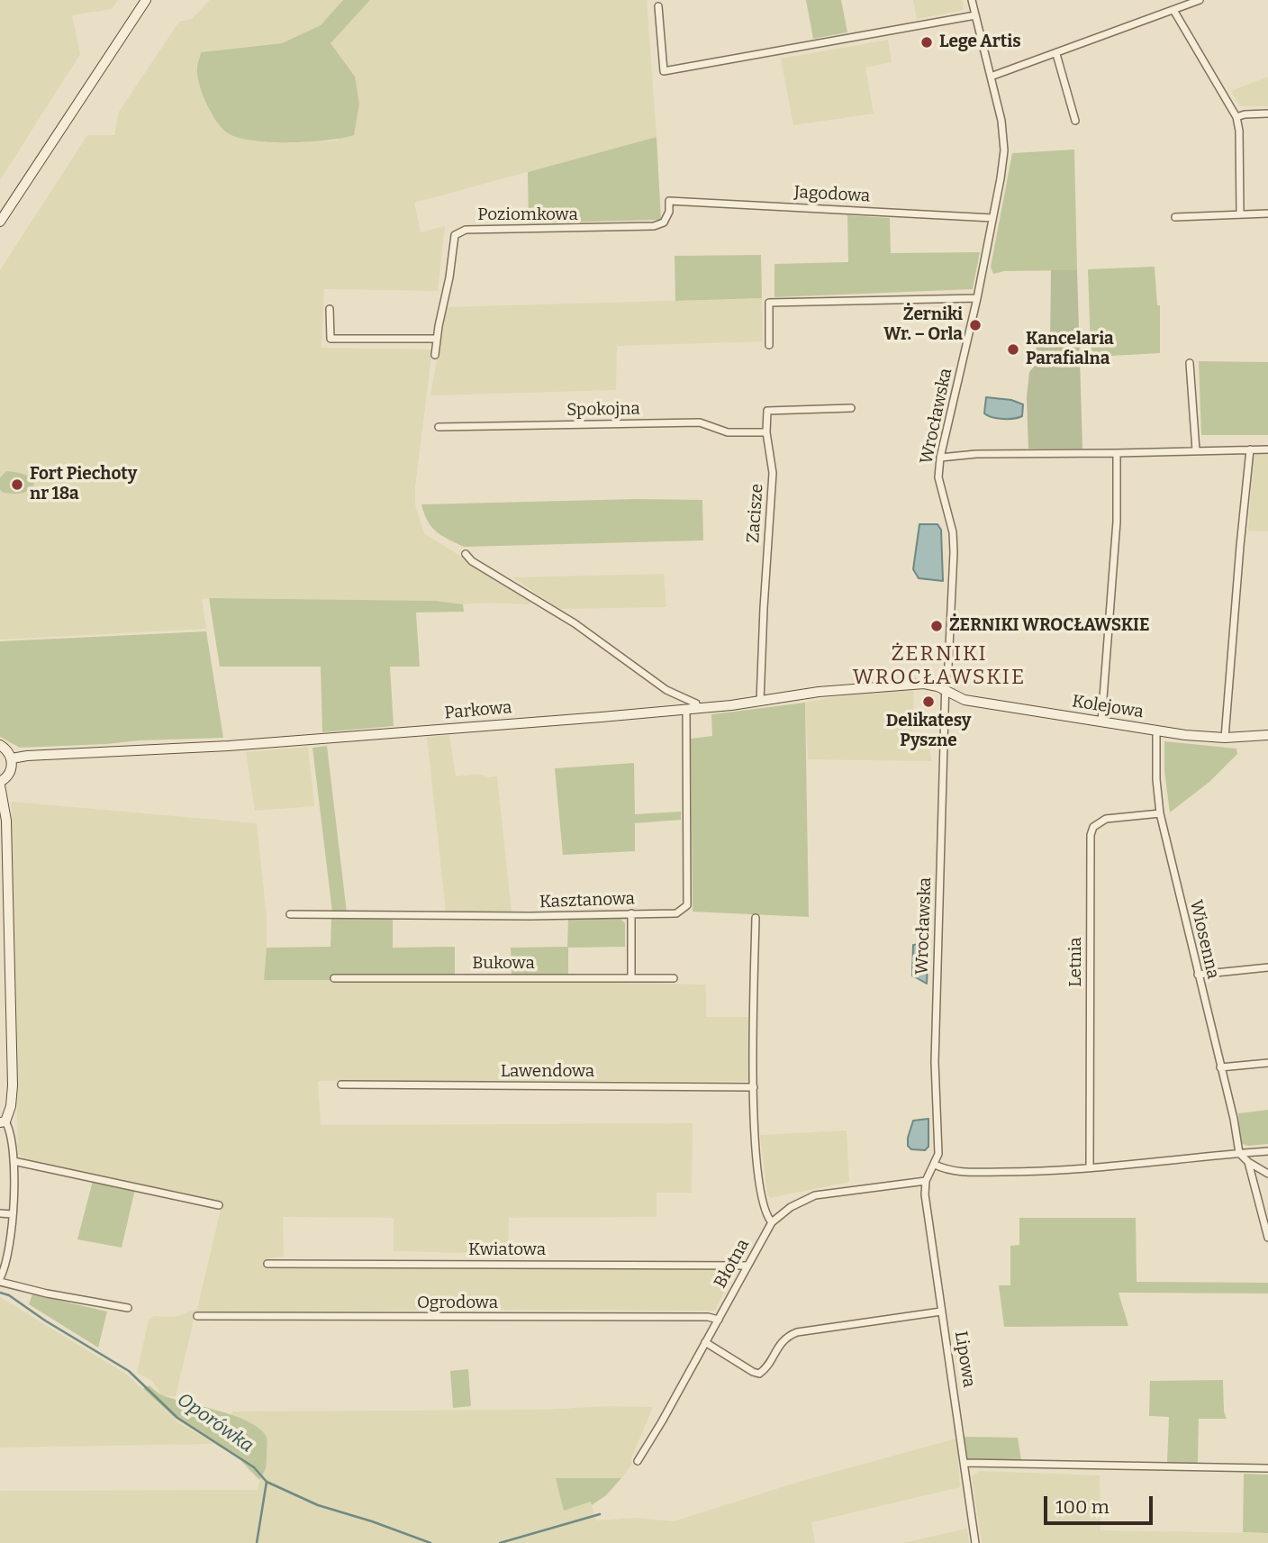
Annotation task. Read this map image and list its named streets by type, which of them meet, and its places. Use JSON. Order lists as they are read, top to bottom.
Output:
{
  "streets": {
    "street": [
      "Jagodowa",
      "Poziomkowa",
      "Spokojna",
      "Wrocławska",
      "Zacisze",
      "Kolejowa",
      "Parkowa",
      "Kasztanowa",
      "Wiosenna",
      "Letnia",
      "Bukowa",
      "Lawendowa",
      "Kwiatowa",
      "Błotna",
      "Ogrodowa",
      "Lipowa"
    ]
  },
  "crossings": [
    ["Jagodowa", "Poziomkowa"],
    ["Jagodowa", "Wrocławska"],
    ["Spokojna", "Zacisze"],
    ["Wrocławska", "Kolejowa"],
    ["Wrocławska", "Parkowa"],
    ["Wrocławska", "Błotna"],
    ["Wrocławska", "Lipowa"],
    ["Zacisze", "Parkowa"],
    ["Kolejowa", "Parkowa"],
    ["Kolejowa", "Wiosenna"],
    ["Parkowa", "Kasztanowa"],
    ["Wiosenna", "Letnia"],
    ["Kwiatowa", "Błotna"],
    ["Błotna", "Ogrodowa"],
    ["Błotna", "Lipowa"]
  ],
  "districts": ["ŻERNIKI WROCŁAWSKIE"],
  "water": ["Oporówka"],
  "places": [
    "Lege Artis",
    "Żerniki Wr. – Orla",
    "Kancelaria Parafialna",
    "Fort Piechoty nr 18a",
    "ŻERNIKI WROCŁAWSKIE",
    "Delikatesy Pyszne"
  ],
  "scale_bar": "100 m"
}
